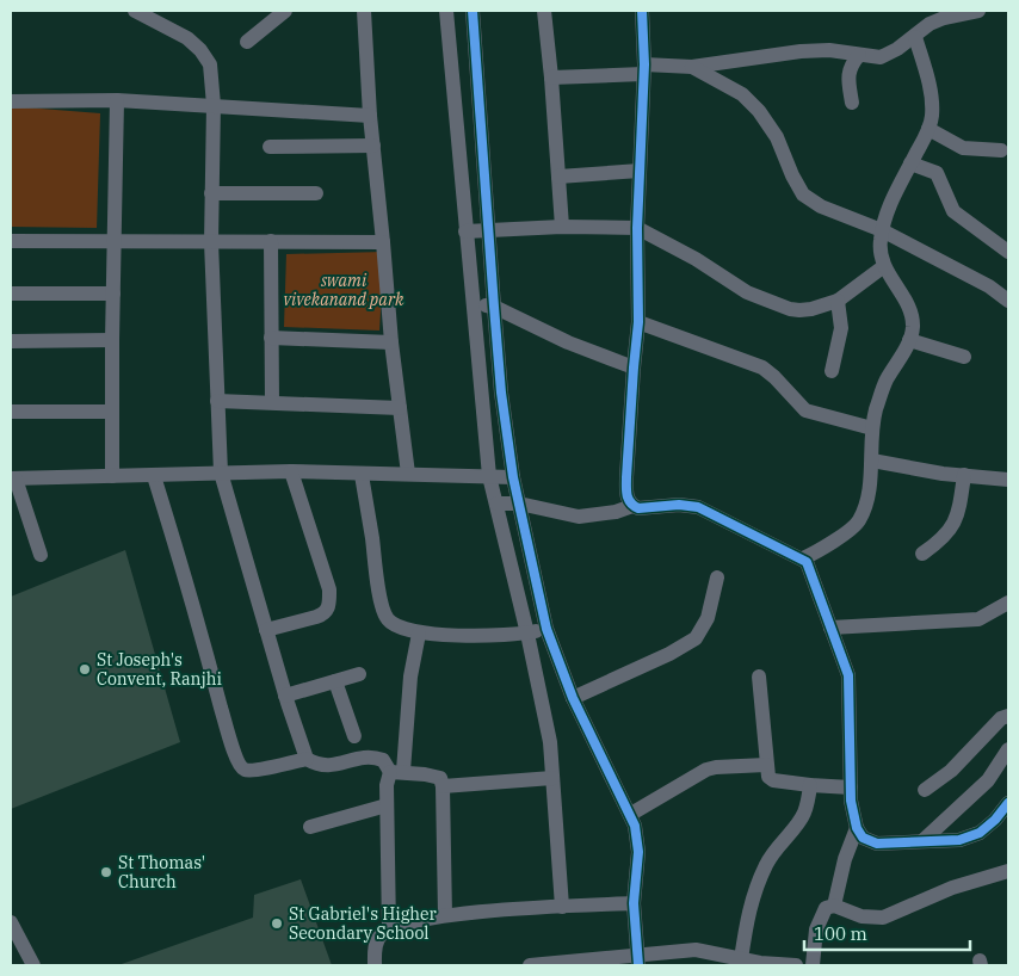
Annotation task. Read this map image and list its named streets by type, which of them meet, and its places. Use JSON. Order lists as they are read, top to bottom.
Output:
{
  "parks": ["swami vivekanand park"],
  "places": ["St Joseph's Convent, Ranjhi", "St Thomas' Church", "St Gabriel's Higher Secondary School"],
  "scale_bar": "100 m"
}
